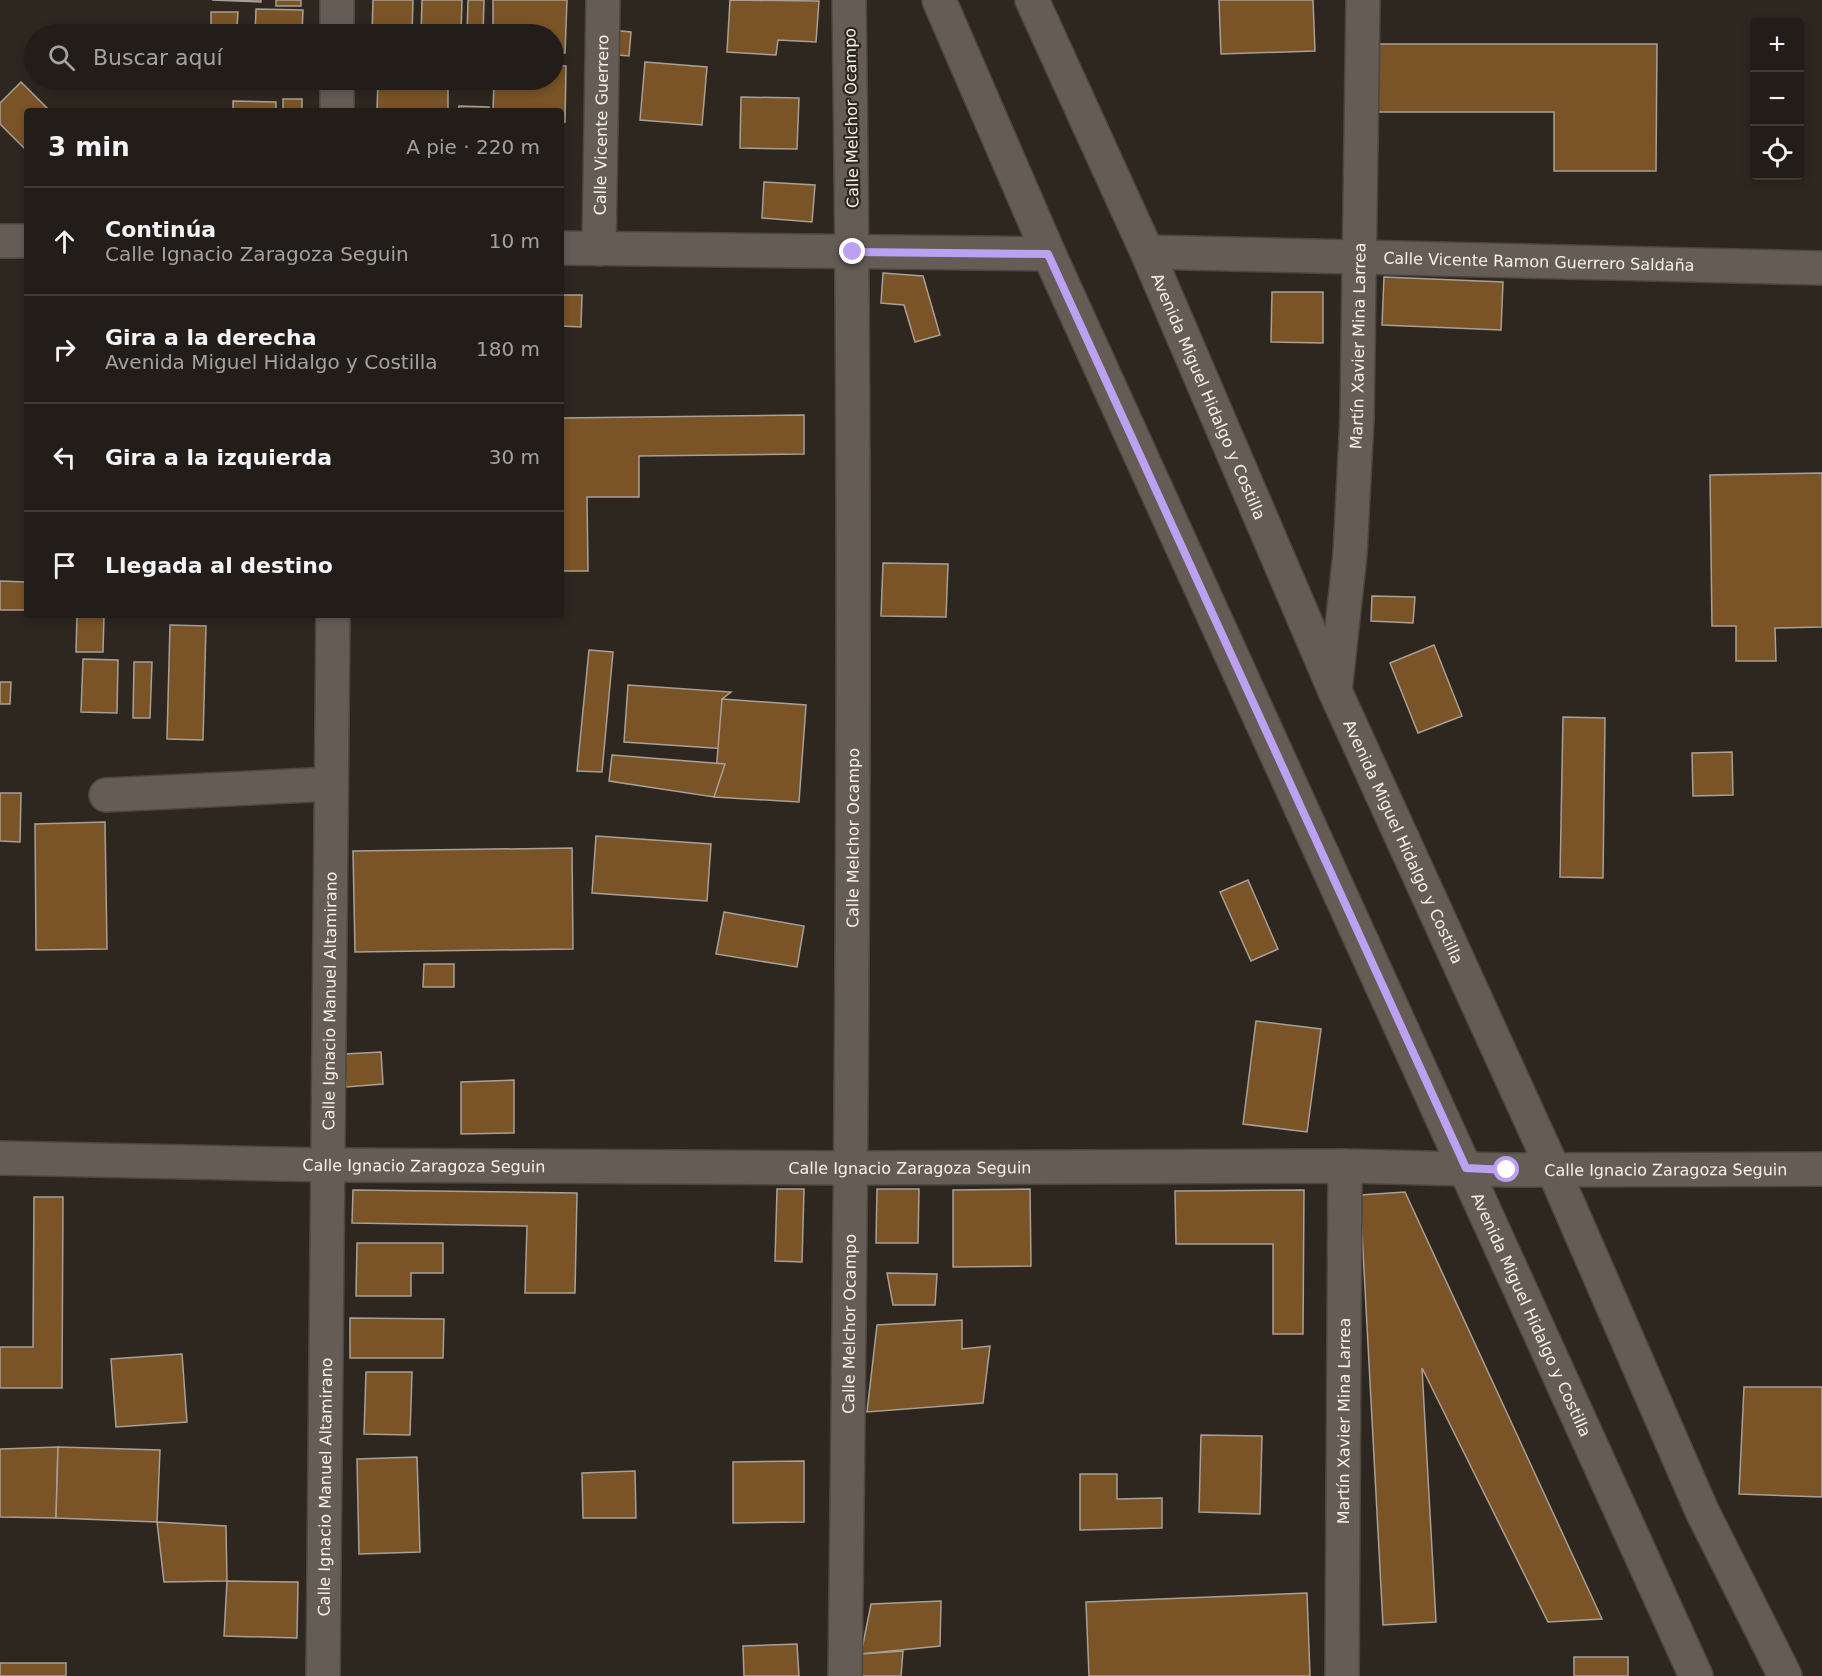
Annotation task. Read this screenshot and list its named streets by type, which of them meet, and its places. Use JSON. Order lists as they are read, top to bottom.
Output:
{
  "streets": {
    "street": [
      "Calle Melchor Ocampo",
      "Calle Vicente Guerrero",
      "Calle Vicente Ramon Guerrero Saldaña",
      "Martín Xavier Mina Larrea",
      "Avenida Miguel Hidalgo y Costilla",
      "Calle Ignacio Manuel Altamirano",
      "Calle Ignacio Zaragoza Seguin"
    ]
  },
  "crossings": [
    ["Calle Melchor Ocampo", "Calle Ignacio Zaragoza Seguin"],
    ["Calle Vicente Ramon Guerrero Saldaña", "Martín Xavier Mina Larrea"],
    ["Calle Vicente Ramon Guerrero Saldaña", "Avenida Miguel Hidalgo y Costilla"],
    ["Martín Xavier Mina Larrea", "Avenida Miguel Hidalgo y Costilla"],
    ["Martín Xavier Mina Larrea", "Calle Ignacio Zaragoza Seguin"],
    ["Avenida Miguel Hidalgo y Costilla", "Calle Ignacio Zaragoza Seguin"],
    ["Calle Ignacio Manuel Altamirano", "Calle Ignacio Zaragoza Seguin"]
  ],
  "page": {
    "map_buttons": ["+", "−"],
    "search": "Buscar aquí",
    "heading": ["3 min", "A pie · 220 m"],
    "list": [
      ["Continúa", "Calle Ignacio Zaragoza Seguin", "10 m"],
      ["Gira a la derecha", "Avenida Miguel Hidalgo y Costilla", "180 m"],
      ["Gira a la izquierda", "30 m"],
      "Llegada al destino"
    ]
  }
}
